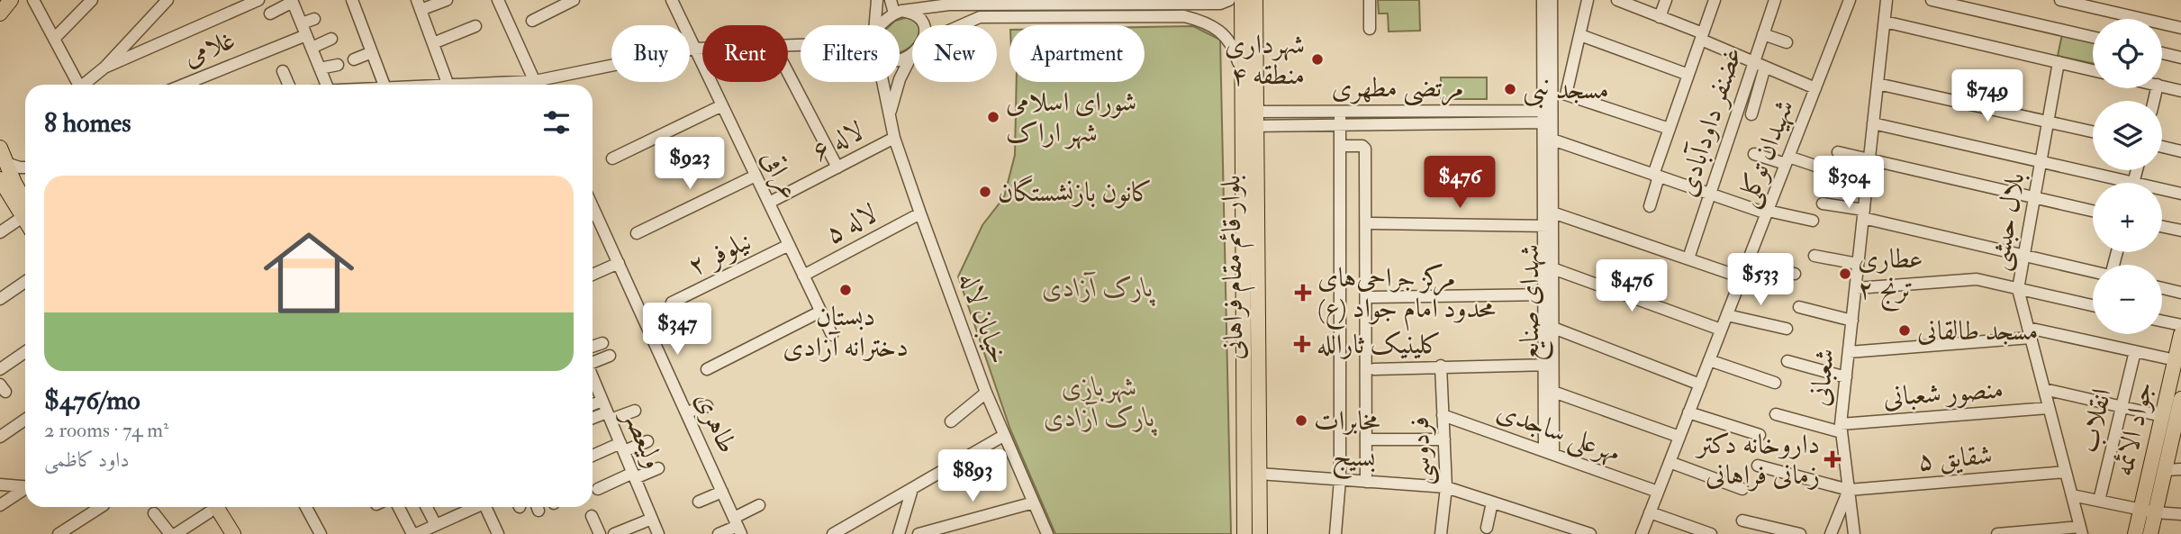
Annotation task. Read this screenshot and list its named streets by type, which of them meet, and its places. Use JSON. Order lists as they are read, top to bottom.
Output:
{
  "streets": {
    "main road": ["بلوار قائم مقام فراهانی", "جواد الائمه"],
    "street": [
      "غلامی",
      "مرتضی مطهری",
      "غضنفر داودآبادی",
      "لاله ۶",
      "شهیدان توکلی",
      "عراقی",
      "بلال حبشی",
      "لاله ۵",
      "نیلوفر ۲",
      "شهدای صنایع",
      "خیابان لاله",
      "شعبانی",
      "منصور شعبانی",
      "انقلاب",
      "طاهری",
      "مهرعلی ساجدی",
      "ولیعصر",
      "فردوسی",
      "بسیج",
      "شقایق ۵"
    ]
  },
  "crossings": [
    ["مرتضی مطهری", "بلوار قائم مقام فراهانی"],
    ["مرتضی مطهری", "شهدای صنایع"],
    ["لاله ۶", "عراقی"],
    ["لاله ۶", "خیابان لاله"],
    ["شهیدان توکلی", "مهرعلی ساجدی"],
    ["عراقی", "لاله ۵"],
    ["عراقی", "نیلوفر ۲"],
    ["بلال حبشی", "منصور شعبانی"],
    ["بلال حبشی", "شقایق ۵"],
    ["لاله ۵", "خیابان لاله"],
    ["بلوار قائم مقام فراهانی", "بسیج"],
    ["شهدای صنایع", "مهرعلی ساجدی"],
    ["شعبانی", "منصور شعبانی"],
    ["شعبانی", "شقایق ۵"],
    ["مهرعلی ساجدی", "فردوسی"],
    ["فردوسی", "بسیج"]
  ],
  "parks": ["پارک آزادی", "شهربازی پارک آزادی"],
  "places": {
    "other": [
      "شهرداری منطقه ۴",
      "مسجد نبی",
      "شورای اسلامی شهر اراک",
      "کانون بازنشستگان",
      "عطاری ترنج ۲",
      "دبستان دخترانه آزادی",
      "مسجد طالقانی",
      "مخابرات"
    ],
    "health": ["مرکز جراحی‌های محدود امام جواد (ع)", "کلینیک ثارالله", "داروخانه دکتر زمانی فراهانی"]
  },
  "page": {
    "map_buttons": ["+", "−"],
    "chip": [
      "Buy",
      "Rent",
      "Filters",
      "New",
      "Apartment"
    ],
    "price": [
      "$749",
      "$923",
      "$476",
      "$304",
      "$533",
      "$476",
      "$347",
      "$893"
    ],
    "heading": "8 homes",
    "list": [
      {
        "name": "$476/mo",
        "note": "2 rooms · 74 m² · داود کاظمی"
      }
    ]
  }
}
